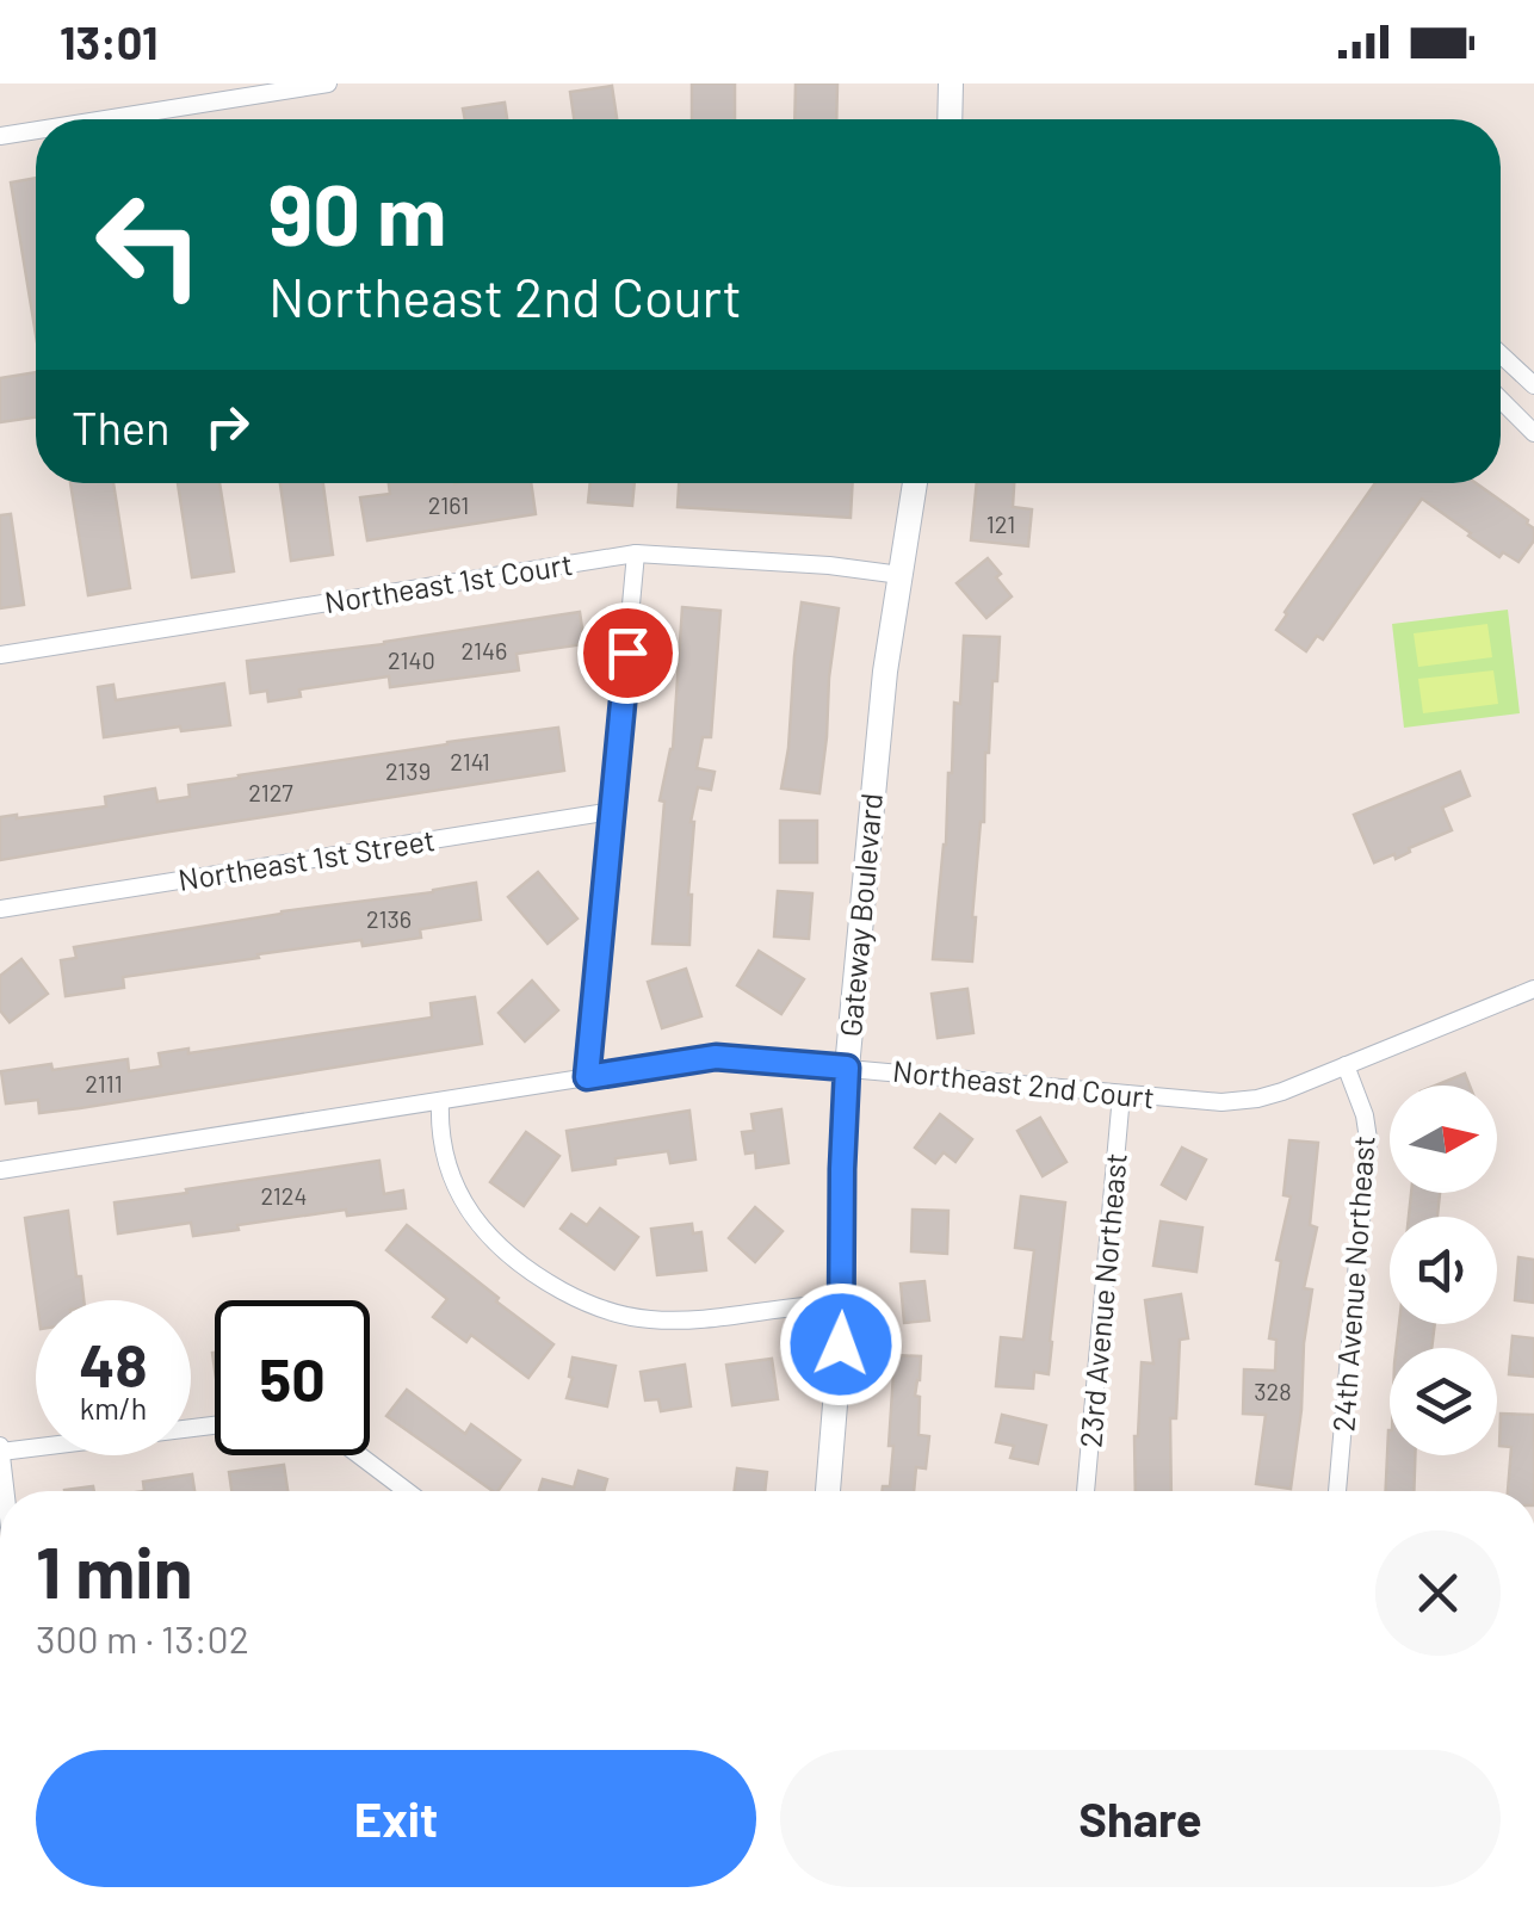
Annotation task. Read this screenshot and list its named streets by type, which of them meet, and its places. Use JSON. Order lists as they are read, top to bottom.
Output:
{
  "streets": {
    "main road": ["Gateway Boulevard"],
    "street": [
      "Northeast 1st Court",
      "Northeast 1st Street",
      "Northeast 2nd Court",
      "24th Avenue Northeast",
      "23rd Avenue Northeast"
    ]
  },
  "crossings": [
    ["Northeast 1st Court", "Gateway Boulevard"],
    ["Gateway Boulevard", "Northeast 2nd Court"],
    ["Northeast 2nd Court", "24th Avenue Northeast"],
    ["Northeast 2nd Court", "23rd Avenue Northeast"]
  ],
  "house_numbers": [
    "2161",
    "121",
    "2146",
    "2140",
    "2141",
    "2139",
    "2127",
    "2136",
    "2111",
    "2124",
    "328"
  ],
  "north": "right",
  "page": {
    "status": "13:01",
    "turn": ["90 m", "Northeast 2nd Court"],
    "then": "Then",
    "speed": "48 km/h",
    "limit": "50",
    "heading": ["1 min", "300 m · 13:02"],
    "buttons": ["Exit", "Share"]
  }
}
